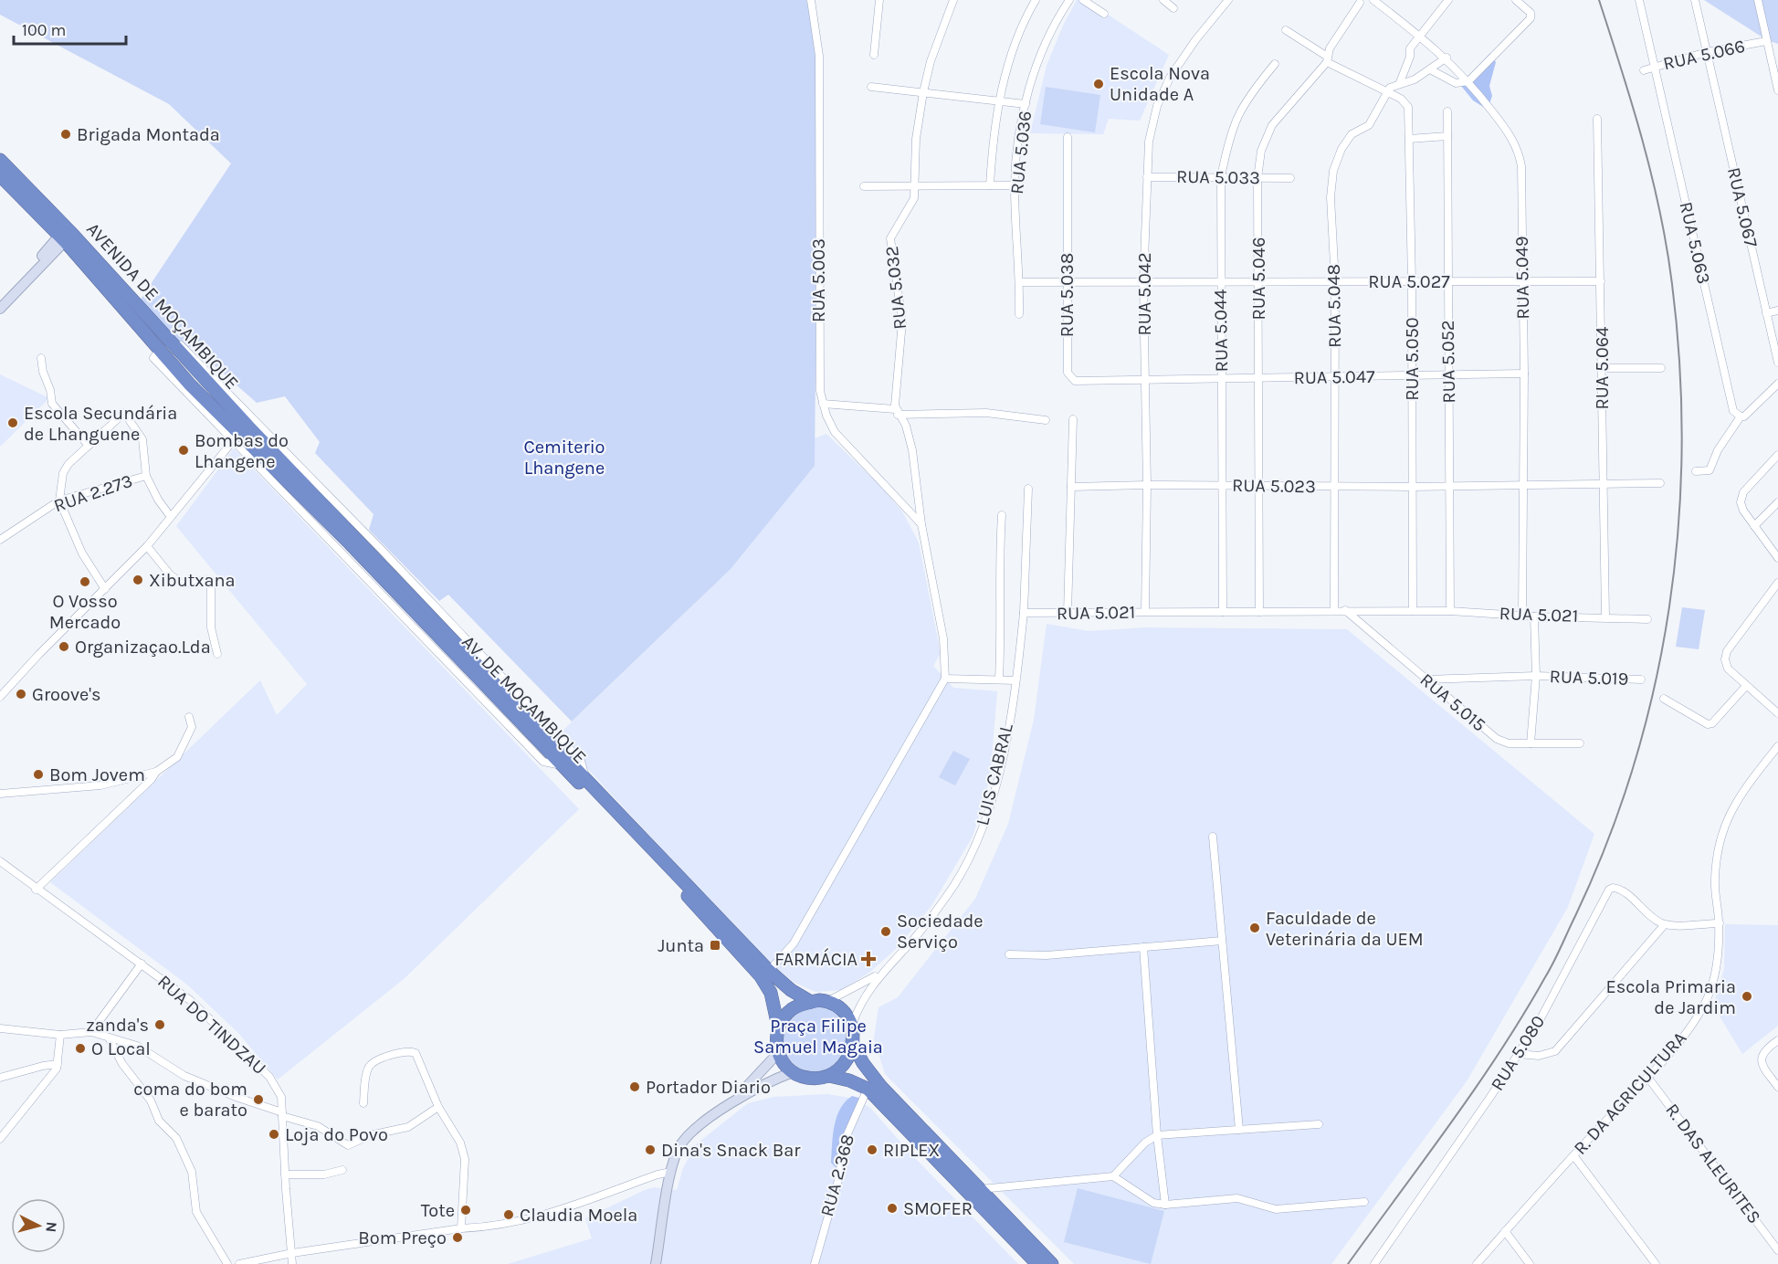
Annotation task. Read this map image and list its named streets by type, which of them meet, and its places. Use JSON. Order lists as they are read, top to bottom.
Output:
{
  "streets": {
    "highway": ["AVENIDA DE MOÇAMBIQUE", "AV. DE MOÇAMBIQUE"],
    "street": [
      "RUA 5.066",
      "RUA 5.036",
      "RUA 5.033",
      "RUA 5.067",
      "RUA 5.063",
      "RUA 5.049",
      "RUA 5.046",
      "RUA 5.003",
      "RUA 5.027",
      "RUA 5.032",
      "RUA 5.042",
      "RUA 5.038",
      "RUA 5.048",
      "RUA 5.044",
      "RUA 5.050",
      "RUA 5.052",
      "RUA 5.064",
      "RUA 5.047",
      "RUA 5.023",
      "RUA 2.273",
      "RUA 5.021",
      "RUA 5.019",
      "RUA 5.015",
      "LUIS CABRAL",
      "RUA DO TINDZAU",
      "RUA 5.080",
      "R. DA AGRICULTURA",
      "R. DAS ALEURITES",
      "RUA 2.368"
    ]
  },
  "crossings": [
    ["RUA 5.066", "RUA 5.067"],
    ["RUA 5.066", "RUA 5.063"],
    ["RUA 5.036", "RUA 5.027"],
    ["RUA 5.033", "RUA 5.046"],
    ["RUA 5.033", "RUA 5.042"],
    ["RUA 5.033", "RUA 5.044"],
    ["RUA 5.049", "RUA 5.027"],
    ["RUA 5.049", "RUA 5.048"],
    ["RUA 5.049", "RUA 5.047"],
    ["RUA 5.049", "RUA 5.023"],
    ["RUA 5.049", "RUA 5.021"],
    ["RUA 5.046", "RUA 5.027"],
    ["RUA 5.046", "RUA 5.047"],
    ["RUA 5.046", "RUA 5.023"],
    ["RUA 5.046", "RUA 5.021"],
    ["RUA 5.027", "RUA 5.042"],
    ["RUA 5.027", "RUA 5.038"],
    ["RUA 5.027", "RUA 5.048"],
    ["RUA 5.027", "RUA 5.044"],
    ["RUA 5.027", "RUA 5.050"],
    ["RUA 5.027", "RUA 5.052"],
    ["RUA 5.027", "RUA 5.064"],
    ["RUA 5.042", "RUA 5.038"],
    ["RUA 5.042", "RUA 5.047"],
    ["RUA 5.042", "RUA 5.023"],
    ["RUA 5.042", "RUA 5.021"],
    ["RUA 5.038", "RUA 5.047"],
    ["AVENIDA DE MOÇAMBIQUE", "AV. DE MOÇAMBIQUE"],
    ["RUA 5.048", "RUA 5.050"],
    ["RUA 5.048", "RUA 5.047"],
    ["RUA 5.048", "RUA 5.023"],
    ["RUA 5.048", "RUA 5.021"],
    ["RUA 5.044", "RUA 5.047"],
    ["RUA 5.044", "RUA 5.023"],
    ["RUA 5.044", "RUA 5.021"],
    ["RUA 5.050", "RUA 5.047"],
    ["RUA 5.050", "RUA 5.023"],
    ["RUA 5.050", "RUA 5.021"],
    ["RUA 5.052", "RUA 5.047"],
    ["RUA 5.052", "RUA 5.023"],
    ["RUA 5.052", "RUA 5.021"],
    ["RUA 5.064", "RUA 5.023"],
    ["RUA 5.064", "RUA 5.021"],
    ["RUA 5.021", "RUA 5.015"],
    ["RUA 5.019", "RUA 5.015"],
    ["AV. DE MOÇAMBIQUE", "LUIS CABRAL"],
    ["R. DA AGRICULTURA", "R. DAS ALEURITES"]
  ],
  "parks": ["Cemiterio Lhangene", "Praça Filipe Samuel Magaia"],
  "places": {
    "other": [
      "Escola Nova Unidade A",
      "Brigada Montada",
      "Escola Secundária de Lhanguene",
      "Bombas do Lhangene",
      "Xibutxana",
      "O Vosso Mercado",
      "Organizaçao.Lda",
      "Groove's",
      "Bom Jovem",
      "Faculdade de Veterinária da UEM",
      "Sociedade Serviço",
      "Escola Primaria de Jardim",
      "zanda's",
      "O Local",
      "Portador Diario",
      "coma do bom e barato",
      "Loja do Povo",
      "Dina's Snack Bar",
      "RIPLEX",
      "SMOFER",
      "Tote",
      "Claudia Moela",
      "Bom Preço"
    ],
    "transit": ["Junta"],
    "health": ["FARMÁCIA"]
  },
  "scale_bar": "100 m",
  "north": "right"
}
